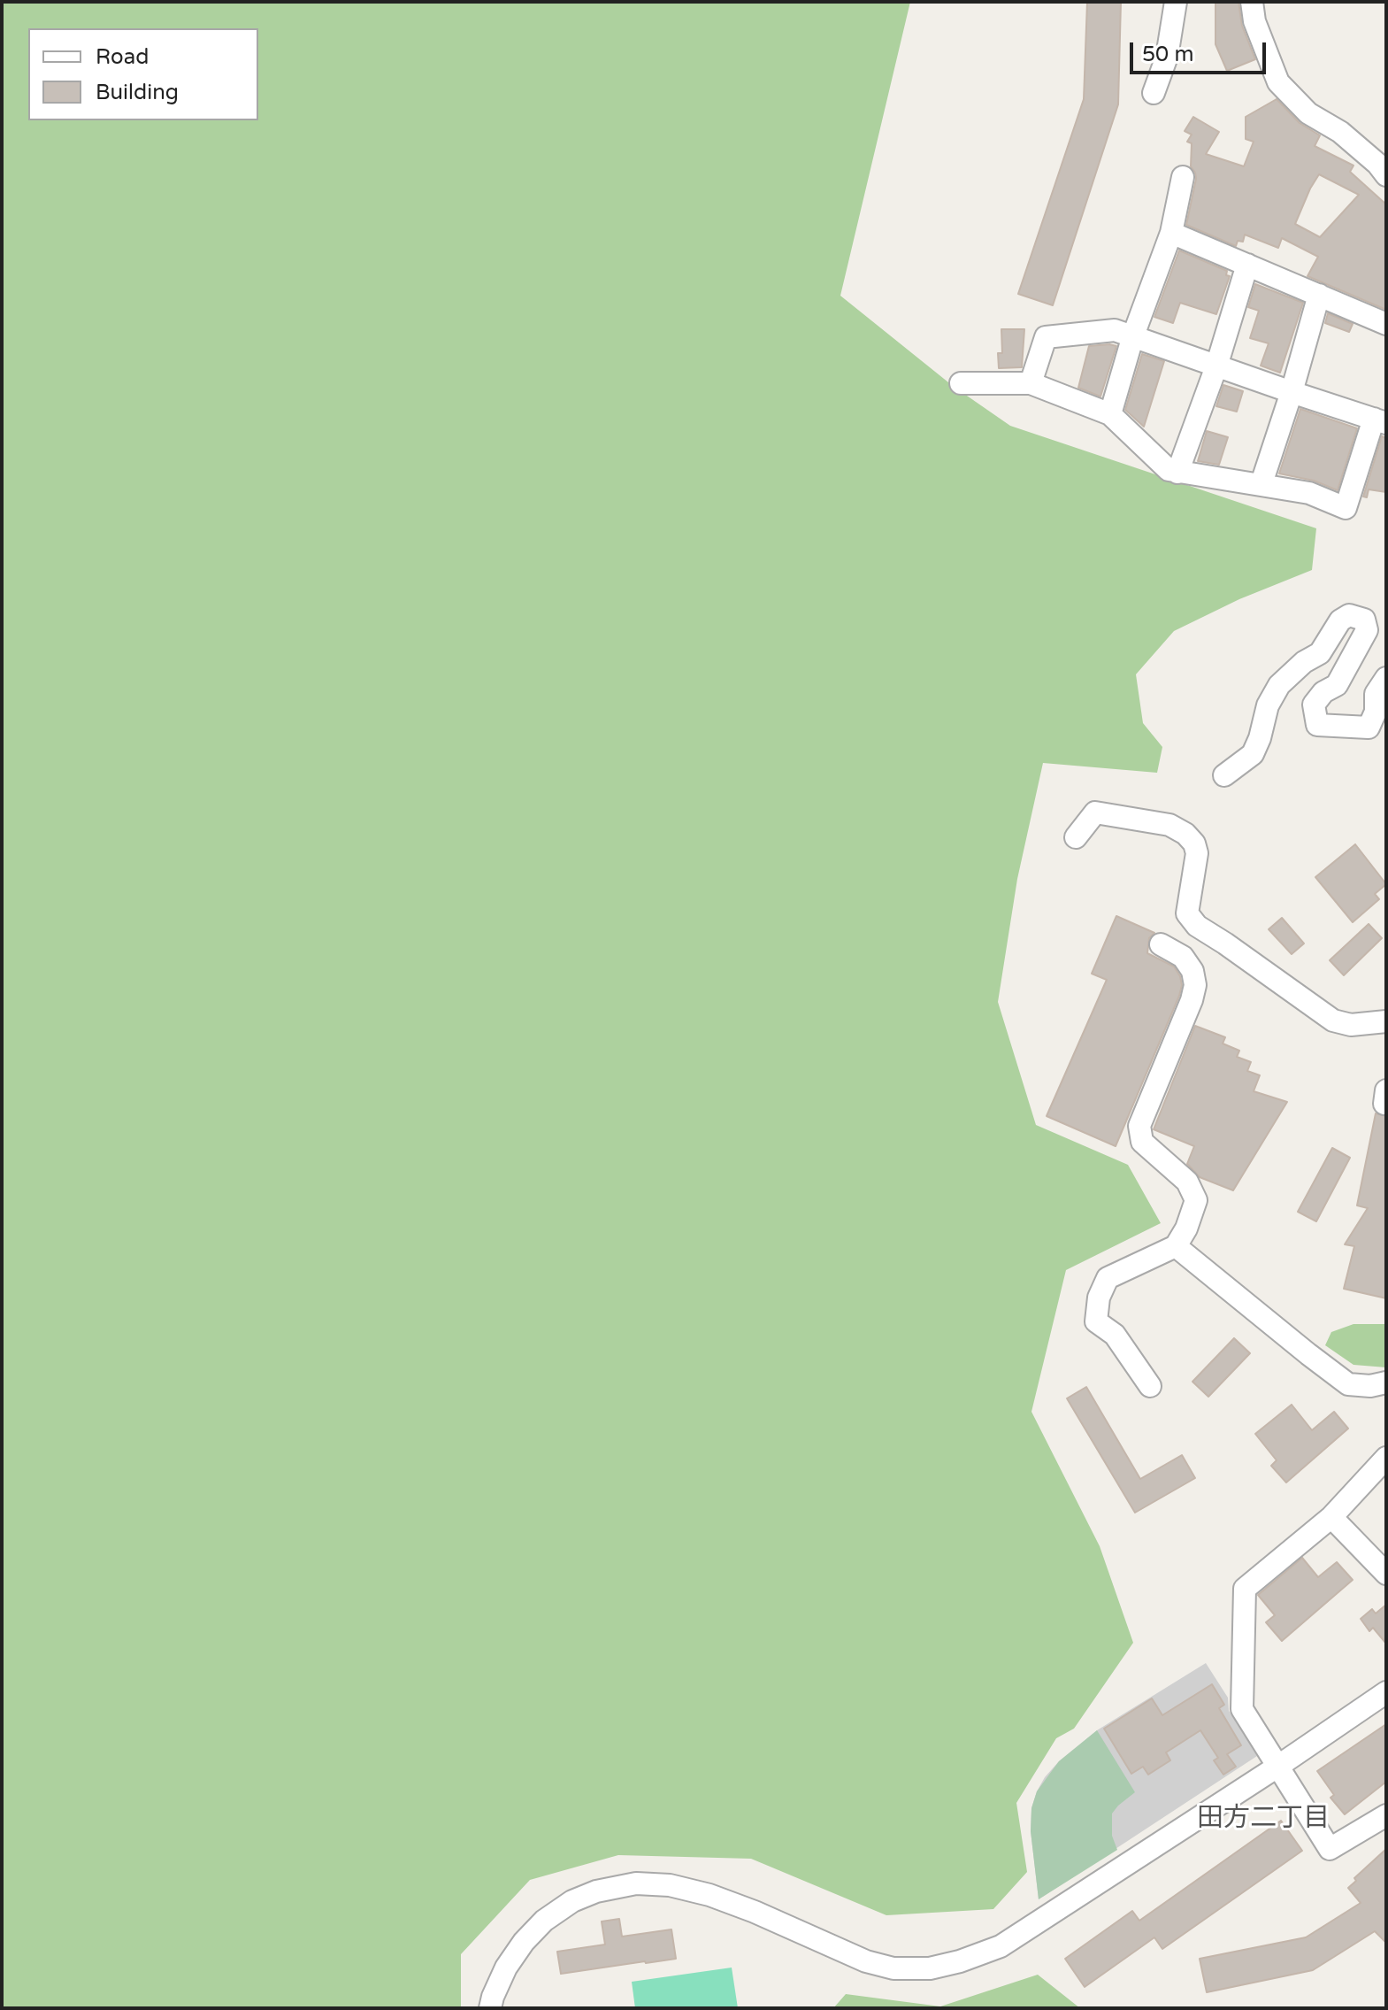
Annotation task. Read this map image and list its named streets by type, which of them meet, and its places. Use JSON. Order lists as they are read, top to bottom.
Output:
{
  "districts": ["田方二丁目"],
  "legend": ["Road", "Building"],
  "scale_bar": "50 m"
}
